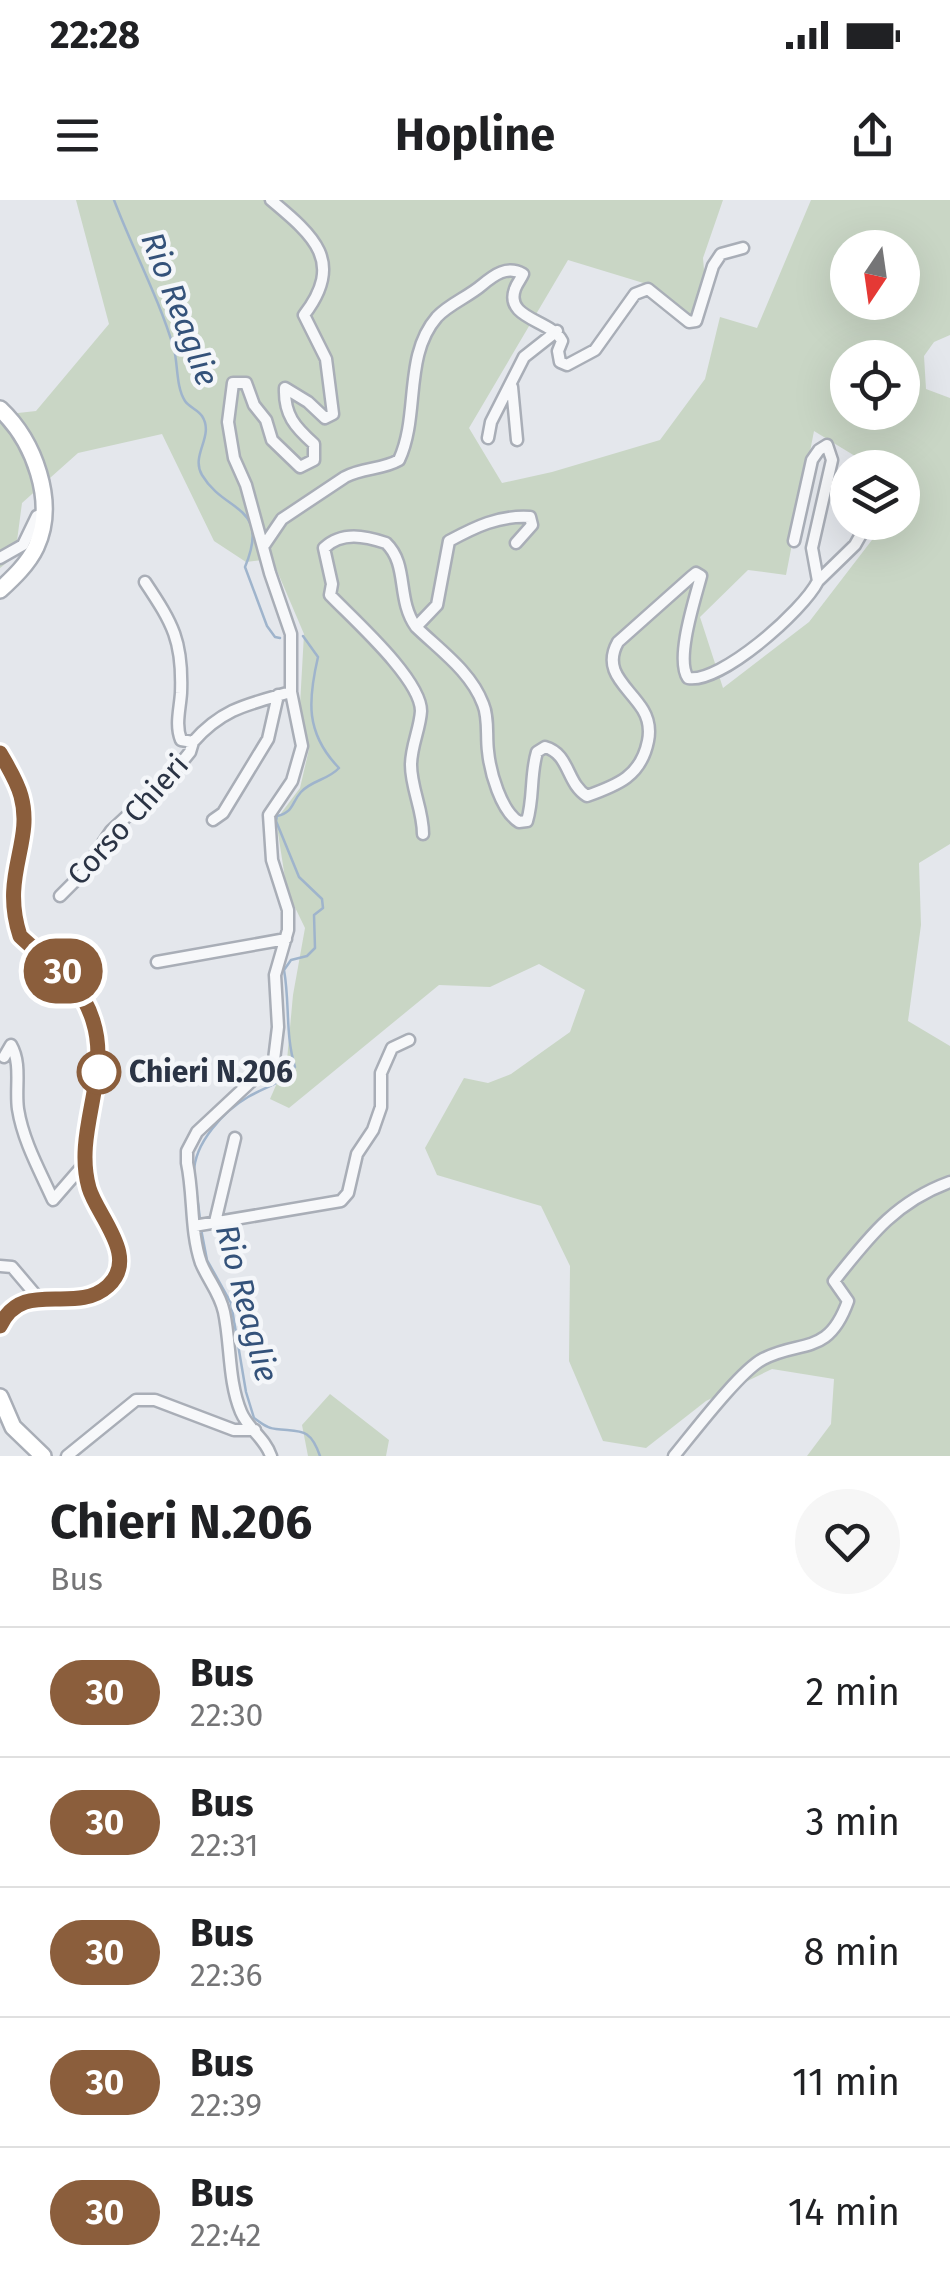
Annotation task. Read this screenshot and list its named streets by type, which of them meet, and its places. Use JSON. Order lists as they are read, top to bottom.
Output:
{
  "streets": {
    "street": ["Corso Chieri"]
  },
  "water": ["Rio Reaglie"],
  "places": ["Chieri N.206"],
  "lines": ["bus line 30"],
  "north": "bottom",
  "page": {
    "status": "22:28",
    "header": "Hopline",
    "on_map": "30",
    "heading": ["Chieri N.206", "Bus"],
    "list": [
      {
        "mark": "30",
        "name": "Bus",
        "note": "22:30",
        "value": "2 min"
      },
      {
        "mark": "30",
        "name": "Bus",
        "note": "22:31",
        "value": "3 min"
      },
      {
        "mark": "30",
        "name": "Bus",
        "note": "22:36",
        "value": "8 min"
      },
      {
        "mark": "30",
        "name": "Bus",
        "note": "22:39",
        "value": "11 min"
      },
      {
        "mark": "30",
        "name": "Bus",
        "note": "22:42",
        "value": "14 min"
      }
    ]
  }
}
